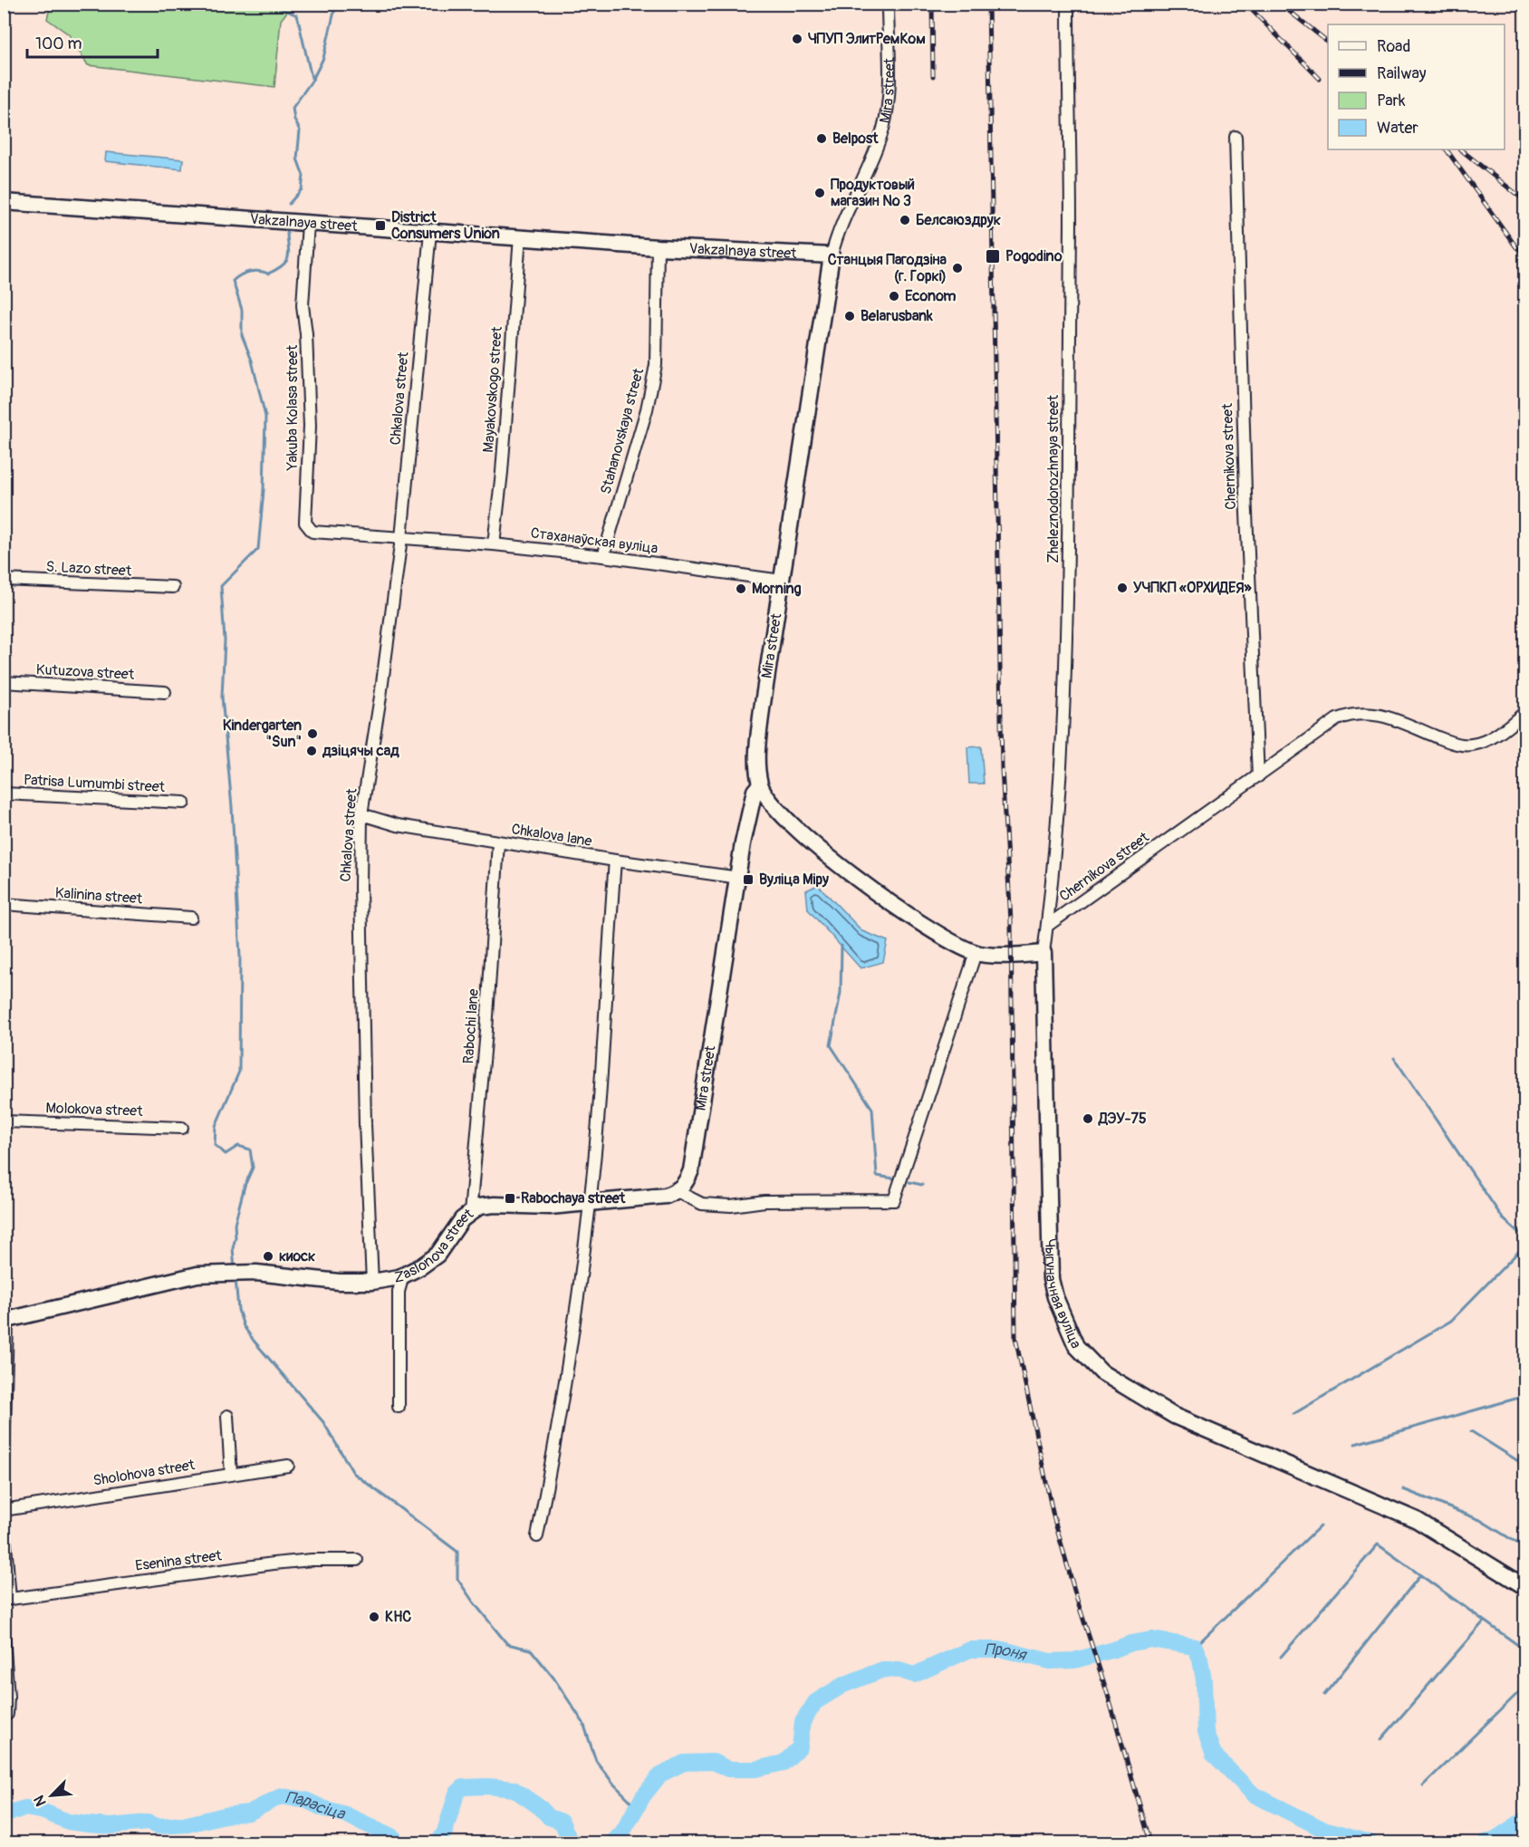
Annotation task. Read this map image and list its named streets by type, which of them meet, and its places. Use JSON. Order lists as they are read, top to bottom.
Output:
{
  "streets": {
    "street": [
      "Mira street",
      "Vakzalnaya street",
      "Mayakovskogo street",
      "Chkalova street",
      "Yakuba Kolasa street",
      "Stahanovskaya street",
      "Chernikova street",
      "Zheleznodorozhnaya street",
      "Стаханаўская вуліца",
      "S. Lazo street",
      "Kutuzova street",
      "Patrisa Lumumbi street",
      "Chkalova lane",
      "Kalinina street",
      "Rabochi lane",
      "Molokova street",
      "Zaslonova street",
      "Чыгуначная вуліца",
      "Sholohova street",
      "Esenina street"
    ]
  },
  "crossings": [
    ["Mira street", "Vakzalnaya street"],
    ["Mira street", "Стаханаўская вуліца"],
    ["Mira street", "Chkalova lane"],
    ["Mira street", "Zaslonova street"],
    ["Vakzalnaya street", "Mayakovskogo street"],
    ["Vakzalnaya street", "Chkalova street"],
    ["Vakzalnaya street", "Yakuba Kolasa street"],
    ["Vakzalnaya street", "Stahanovskaya street"],
    ["Mayakovskogo street", "Стаханаўская вуліца"],
    ["Chkalova street", "Yakuba Kolasa street"],
    ["Chkalova street", "Стаханаўская вуліца"],
    ["Chkalova street", "Chkalova lane"],
    ["Chkalova street", "Zaslonova street"],
    ["Yakuba Kolasa street", "Стаханаўская вуліца"],
    ["Stahanovskaya street", "Стаханаўская вуліца"],
    ["Chernikova street", "Zheleznodorozhnaya street"],
    ["Zheleznodorozhnaya street", "Чыгуначная вуліца"],
    ["Chkalova lane", "Rabochi lane"],
    ["Rabochi lane", "Zaslonova street"]
  ],
  "water": ["Проня", "Парасіца"],
  "places": {
    "other": [
      "ЧПУП ЭлитРемКом",
      "Belpost",
      "Продуктовый магазин № 3",
      "Белсаюздрук",
      "Станцыя Пагодзіна (г. Горкі)",
      "Econom",
      "Belarusbank",
      "УЧПКП «ОРХИДЕЯ»",
      "Morning",
      "Kindergarten \"Sun\"",
      "дзіцячы сад",
      "ДЭУ-75",
      "киоск",
      "КНС"
    ],
    "transit": [
      "District Consumers Union",
      "Pogodino",
      "Вуліца Міру",
      "Rabochaya street"
    ]
  },
  "legend": [
    "Road",
    "Railway",
    "Park",
    "Water"
  ],
  "scale_bar": "100 m",
  "north": "bottom left"
}
